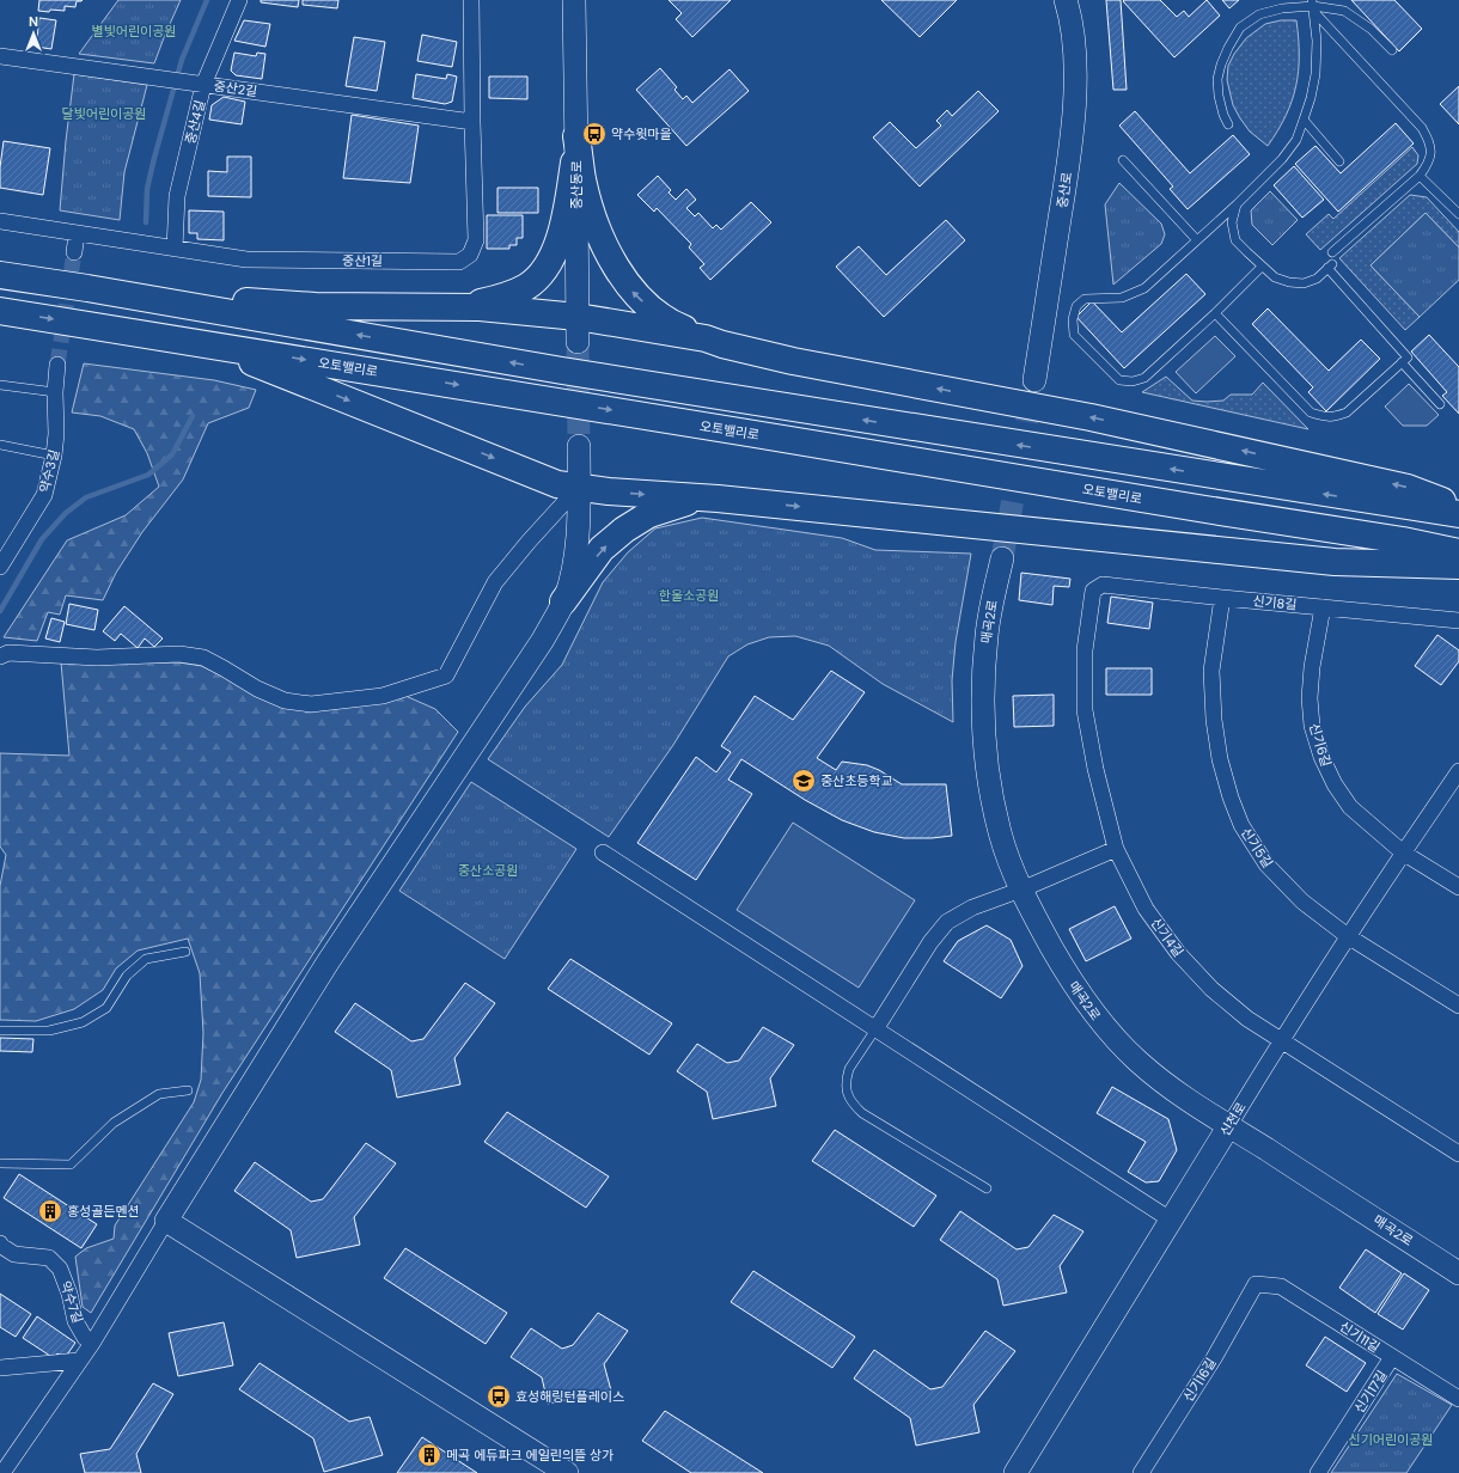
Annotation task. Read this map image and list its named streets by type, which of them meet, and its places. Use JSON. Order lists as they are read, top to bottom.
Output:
{
  "streets": {
    "highway": ["오토밸리로"],
    "street": [
      "중산2길",
      "중산4길",
      "중산동로",
      "중산로",
      "중산1길",
      "약수3길",
      "신기8길",
      "매곡2로",
      "신기6길",
      "신기5길",
      "신기4길",
      "신천로",
      "약수7길",
      "신기11길",
      "신기16길",
      "신기17길"
    ]
  },
  "crossings": [
    ["중산2길", "중산4길"],
    ["중산2길", "중산1길"],
    ["중산4길", "중산1길"],
    ["신기8길", "신기6길"],
    ["신기8길", "신기5길"],
    ["신기8길", "신기4길"],
    ["매곡2로", "신천로"],
    ["신기6길", "신천로"],
    ["신기5길", "신천로"],
    ["신기4길", "신천로"],
    ["신기11길", "신기16길"],
    ["신기11길", "신기17길"]
  ],
  "parks": [
    "별빛어린이공원",
    "달빛어린이공원",
    "한울소공원",
    "중산소공원",
    "신기어린이공원"
  ],
  "places": {
    "bus stop": ["약수윗마을", "효성해링턴플레이스"],
    "school or university": ["중산초등학교"],
    "building": ["홍성골든멘션", "메곡 에듀파크 에일린의뜰 상가"]
  },
  "north": "top"
}
